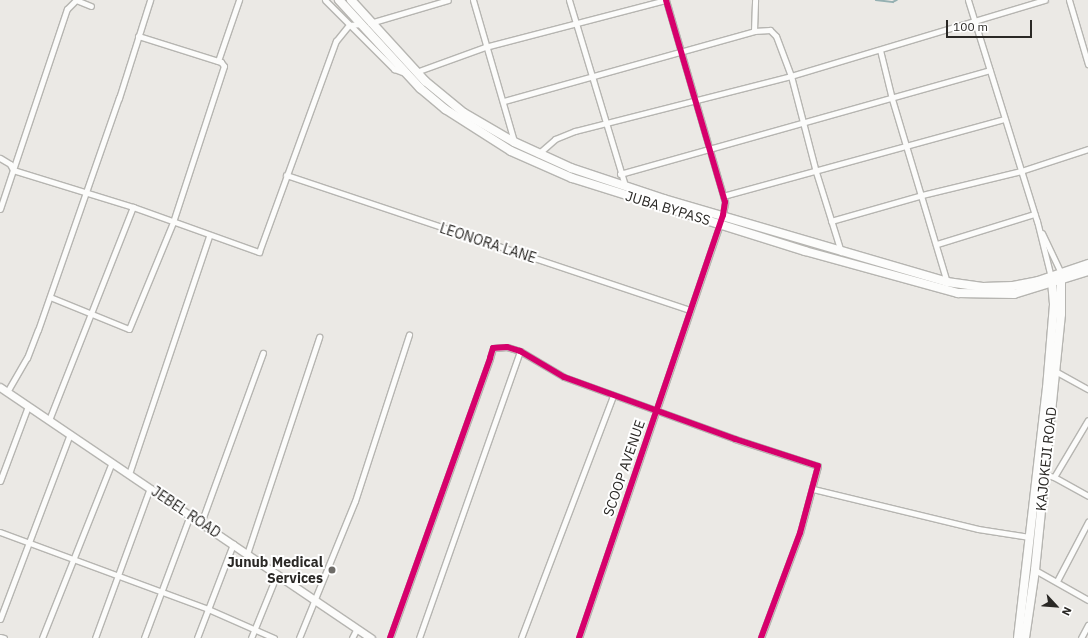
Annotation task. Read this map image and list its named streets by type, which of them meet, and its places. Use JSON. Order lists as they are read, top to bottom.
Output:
{
  "streets": {
    "main road": ["JUBA BYPASS", "KAJOKEJI ROAD", "JEBEL ROAD"],
    "street": ["LEONORA LANE", "SCOOP AVENUE"]
  },
  "crossings": [
    ["JUBA BYPASS", "KAJOKEJI ROAD"],
    ["JUBA BYPASS", "SCOOP AVENUE"],
    ["LEONORA LANE", "SCOOP AVENUE"]
  ],
  "places": ["Junub Medical Services"],
  "scale_bar": "100 m",
  "north": "bottom right"
}
